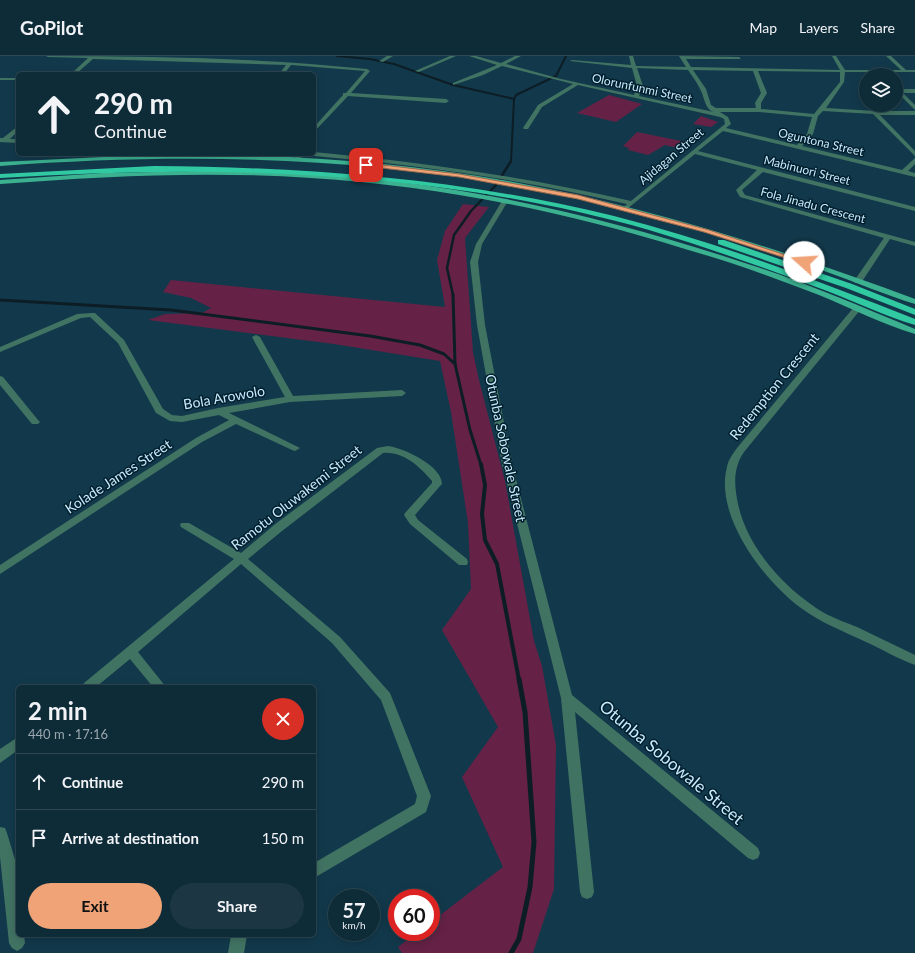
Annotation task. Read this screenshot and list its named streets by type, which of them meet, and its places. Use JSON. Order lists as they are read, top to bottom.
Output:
{
  "streets": {
    "street": [
      "Olorunfunmi Street",
      "Oguntona Street",
      "Ajidagan Street",
      "Mabinuori Street",
      "Fola Jinadu Crescent",
      "Redemption Crescent",
      "Bola Arowolo",
      "Otunba Sobowale Street",
      "Kolade James Street",
      "Ramotu Oluwakemi Street"
    ]
  },
  "crossings": [
    ["Oguntona Street", "Ajidagan Street"],
    ["Ajidagan Street", "Mabinuori Street"],
    ["Mabinuori Street", "Fola Jinadu Crescent"]
  ],
  "page": {
    "header": "GoPilot",
    "nav": ["Map", "Layers", "Share"],
    "turn": ["290 m", "Continue"],
    "heading": ["2 min", "440 m · 17:16"],
    "list": [
      {
        "name": "Continue",
        "value": "290 m"
      },
      {
        "name": "Arrive at destination",
        "value": "150 m"
      }
    ],
    "buttons": ["Exit", "Share"],
    "speed": "57 km/h",
    "limit": "60"
  }
}
